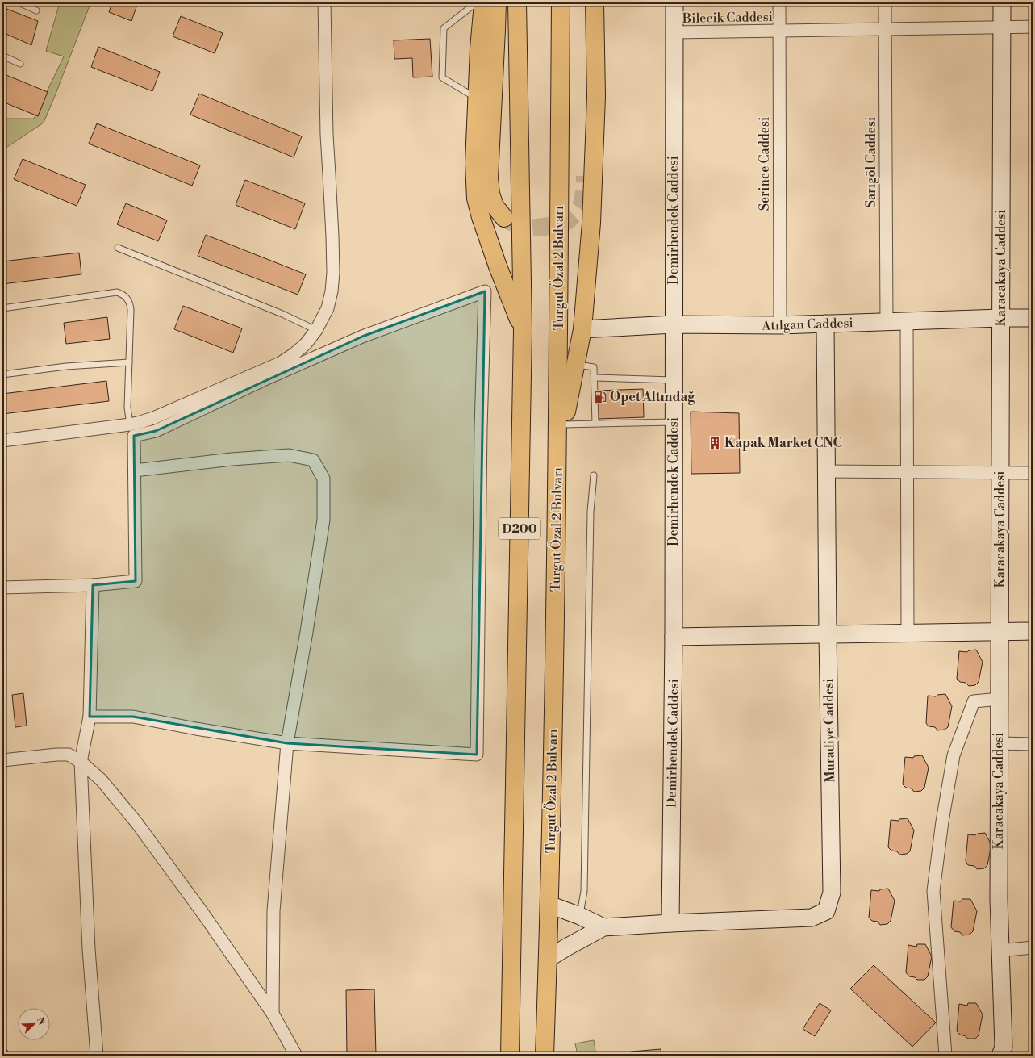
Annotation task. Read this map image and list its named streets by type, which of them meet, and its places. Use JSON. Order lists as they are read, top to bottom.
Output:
{
  "streets": {
    "highway": ["Turgut Özal 2 Bulvarı", "D200"],
    "street": [
      "Bilecik Caddesi",
      "Sarıgöl Caddesi",
      "Serince Caddesi",
      "Demirhendek Caddesi",
      "Karacakaya Caddesi",
      "Atılgan Caddesi",
      "Muradiye Caddesi"
    ]
  },
  "crossings": [
    ["Bilecik Caddesi", "Sarıgöl Caddesi"],
    ["Bilecik Caddesi", "Serince Caddesi"],
    ["Bilecik Caddesi", "Demirhendek Caddesi"],
    ["Bilecik Caddesi", "Karacakaya Caddesi"],
    ["Sarıgöl Caddesi", "Atılgan Caddesi"],
    ["Serince Caddesi", "Atılgan Caddesi"],
    ["Demirhendek Caddesi", "Atılgan Caddesi"],
    ["Demirhendek Caddesi", "Muradiye Caddesi"],
    ["Karacakaya Caddesi", "Atılgan Caddesi"],
    ["Atılgan Caddesi", "Muradiye Caddesi"]
  ],
  "places": {
    "fuel station": ["Opet Altındağ"],
    "building": ["Kapak Market CNC"]
  },
  "north": "top right"
}
